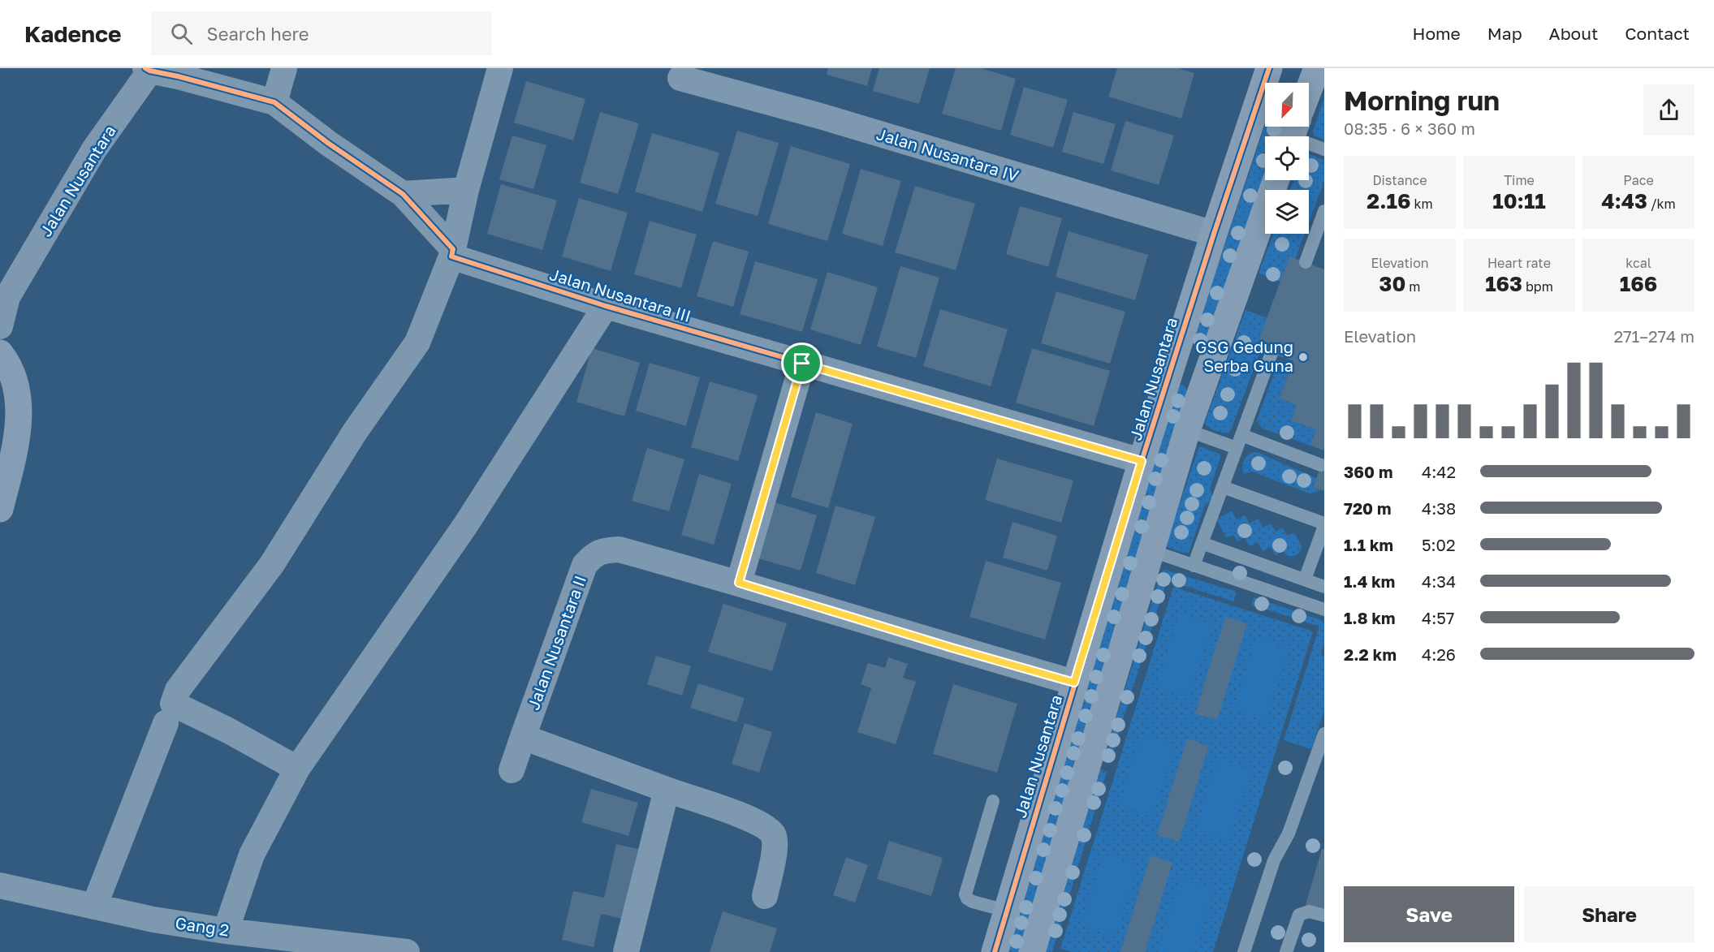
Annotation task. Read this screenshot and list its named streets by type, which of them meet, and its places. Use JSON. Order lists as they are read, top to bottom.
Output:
{
  "streets": {
    "street": [
      "Jalan Nusantara IV",
      "Jalan Nusantara",
      "Jalan Nusantara III",
      "Jalan Nusantara II",
      "Gang 2"
    ]
  },
  "crossings": [
    ["Jalan Nusantara IV", "Jalan Nusantara"],
    ["Jalan Nusantara", "Jalan Nusantara III"],
    ["Jalan Nusantara", "Jalan Nusantara II"]
  ],
  "places": ["GSG Gedung Serba Guna"],
  "north": "bottom left",
  "page": {
    "header": "Kadence",
    "search": "Search here",
    "nav": [
      "Home",
      "Map",
      "About",
      "Contact"
    ],
    "heading": ["Morning run", "08:35 · 6 × 360 m"],
    "stats": [
      ["Distance", "2.16 km"],
      ["Time", "10:11"],
      ["Pace", "4:43 /km"],
      ["Elevation", "30 m"],
      ["Heart rate", "163 bpm"],
      ["kcal", "166"]
    ],
    "chart": ["Elevation", "271–274 m"],
    "list": [
      {
        "name": "360 m",
        "note": "4:42"
      },
      {
        "name": "720 m",
        "note": "4:38"
      },
      {
        "name": "1.1 km",
        "note": "5:02"
      },
      {
        "name": "1.4 km",
        "note": "4:34"
      },
      {
        "name": "1.8 km",
        "note": "4:57"
      },
      {
        "name": "2.2 km",
        "note": "4:26"
      }
    ],
    "buttons": ["Save", "Share"]
  }
}
